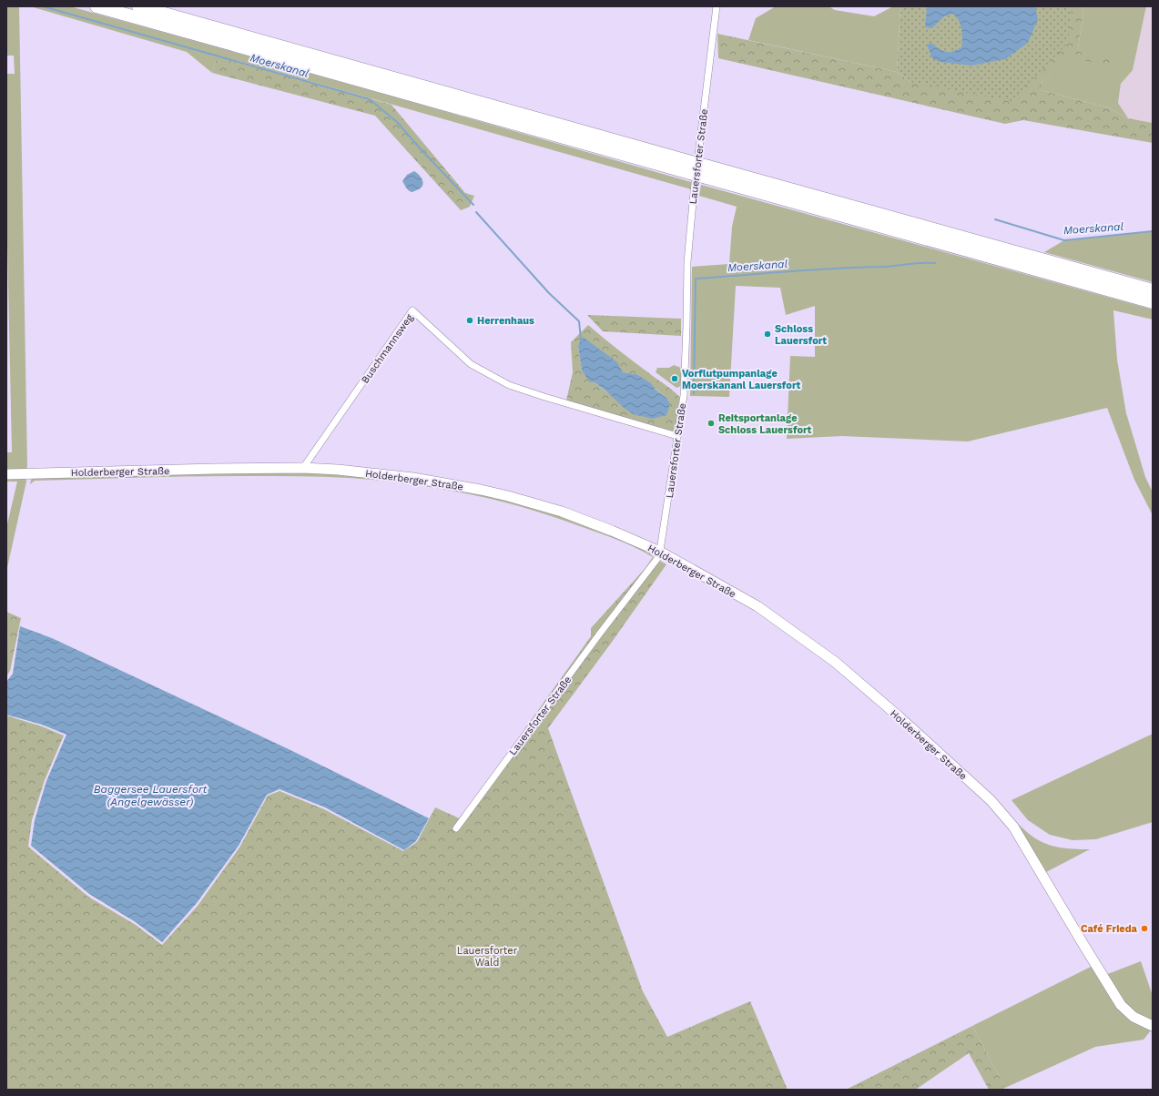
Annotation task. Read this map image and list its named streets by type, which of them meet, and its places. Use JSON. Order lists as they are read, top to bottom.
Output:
{
  "streets": {
    "main road": ["Holderberger Straße"],
    "street": ["Lauersforter Straße", "Buschmannsweg"]
  },
  "crossings": [
    ["Lauersforter Straße", "Buschmannsweg"],
    ["Lauersforter Straße", "Holderberger Straße"],
    ["Buschmannsweg", "Holderberger Straße"]
  ],
  "water": ["Moerskanal", "Baggersee Lauersfort (Angelgewässer)"],
  "parks": ["Lauersforter Wald"],
  "places": [
    "Herrenhaus",
    "Schloss Lauersfort",
    "Vorflutpumpanlage Moerskananl Lauersfort",
    "Reitsportanlage Schloss Lauersfort",
    "Café Frieda"
  ]
}
